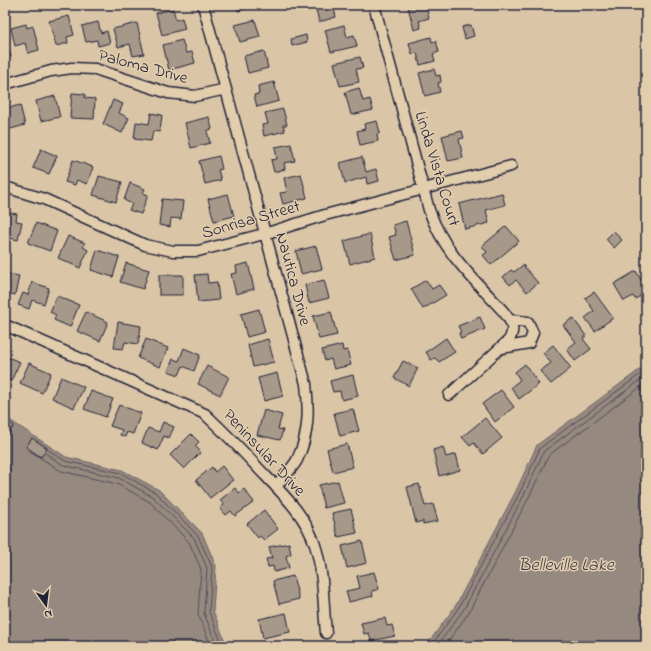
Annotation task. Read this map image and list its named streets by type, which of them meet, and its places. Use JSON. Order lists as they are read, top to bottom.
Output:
{
  "streets": {
    "street": [
      "Paloma Drive",
      "Linda Vista Court",
      "Sonrisa Street",
      "Nautica Drive",
      "Peninsular Drive"
    ]
  },
  "crossings": [
    ["Paloma Drive", "Nautica Drive"],
    ["Linda Vista Court", "Sonrisa Street"],
    ["Sonrisa Street", "Nautica Drive"],
    ["Nautica Drive", "Peninsular Drive"]
  ],
  "water": ["Belleville Lake"],
  "north": "bottom"
}
